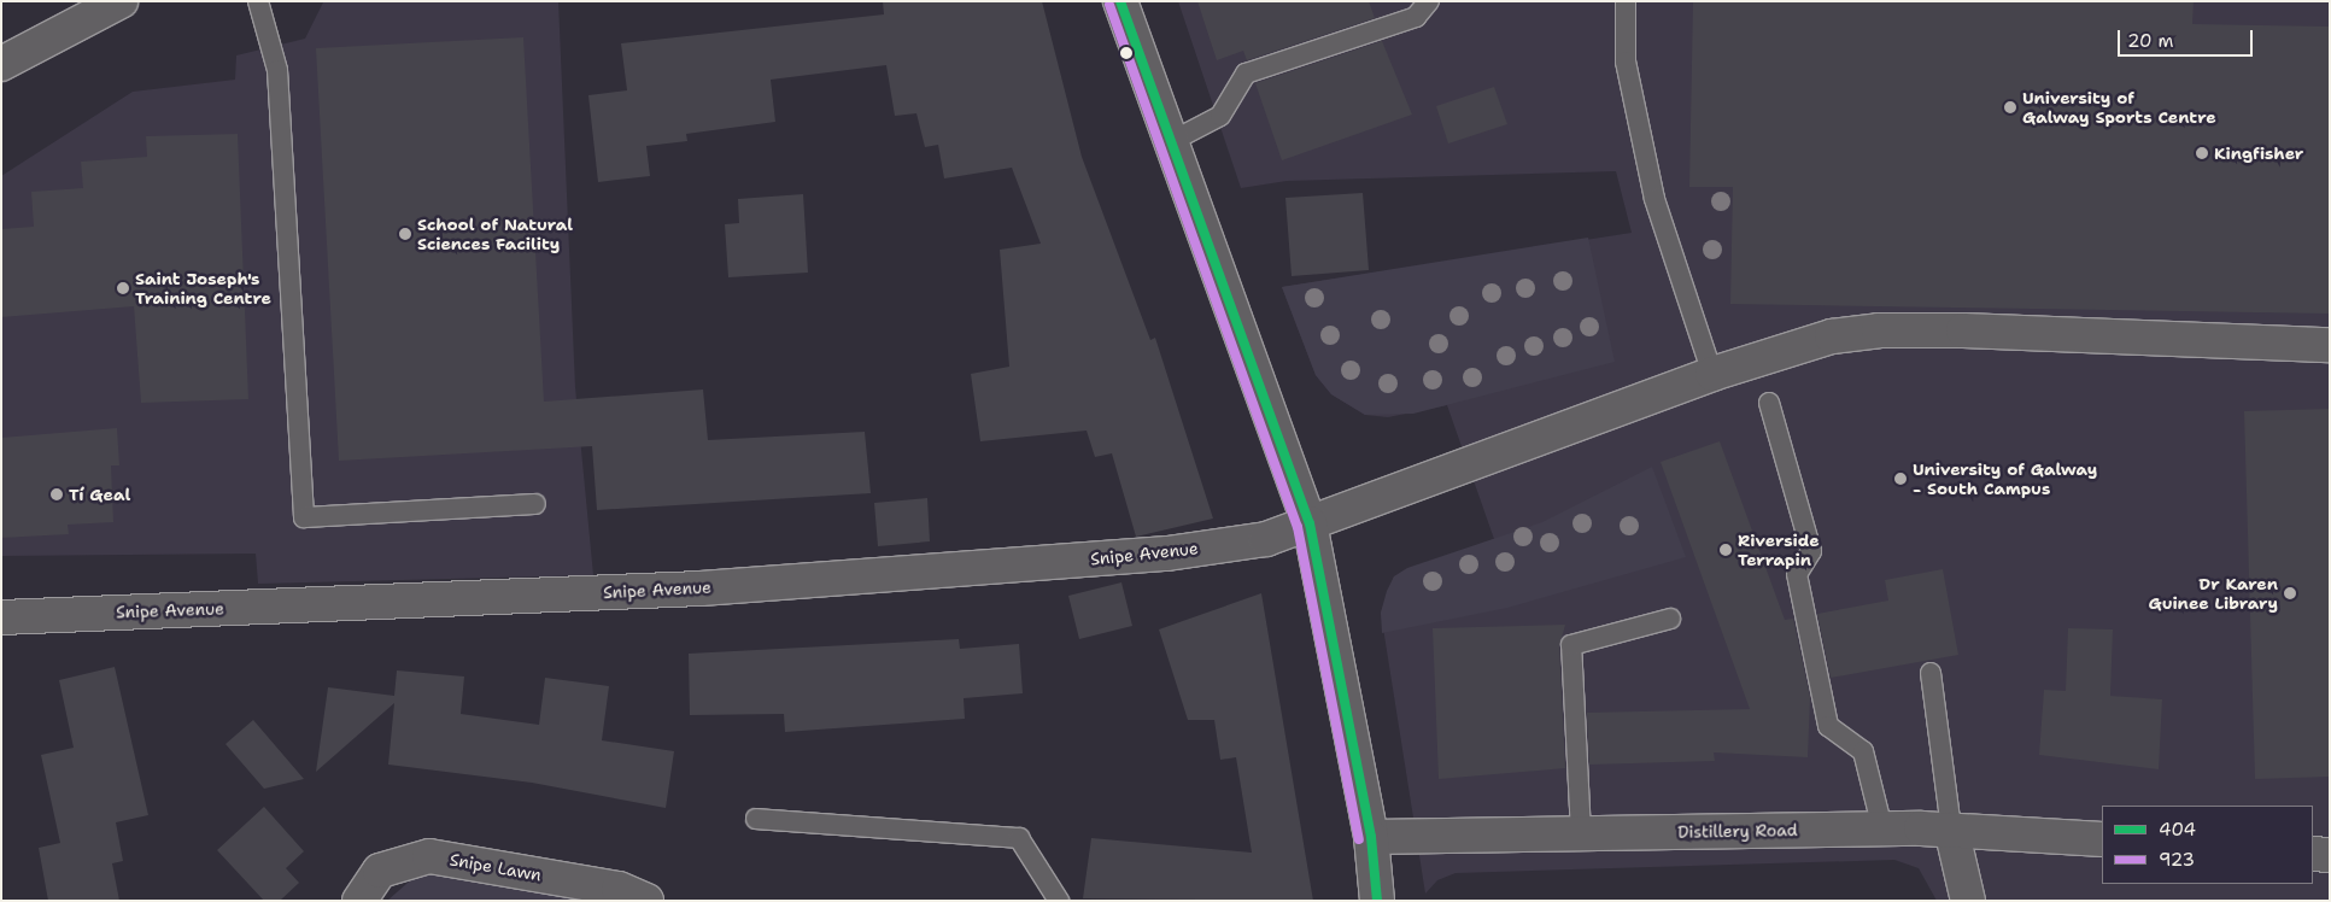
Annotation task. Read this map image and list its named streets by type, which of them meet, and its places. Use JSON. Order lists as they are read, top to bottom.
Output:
{
  "streets": {
    "main road": ["Snipe Avenue", "Distillery Road", "Snipe Lawn"]
  },
  "places": [
    "University of Galway Sports Centre",
    "Kingfisher",
    "School of Natural Sciences Facility",
    "Saint Joseph's Training Centre",
    "University of Galway - South Campus",
    "Tí Geal",
    "Riverside Terrapin",
    "Dr Karen Guinee Library"
  ],
  "lines": ["transit line 404", "transit line 923"],
  "legend": ["404", "923"],
  "scale_bar": "20 m"
}
